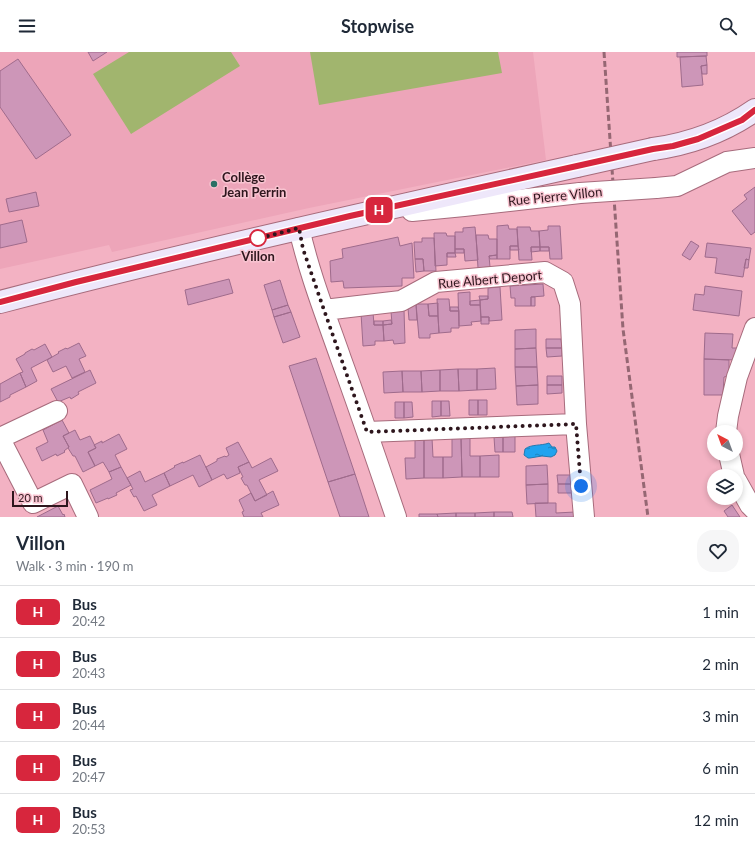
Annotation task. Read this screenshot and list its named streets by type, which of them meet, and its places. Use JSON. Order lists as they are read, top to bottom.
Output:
{
  "streets": {
    "street": ["Rue Pierre Villon", "Rue Albert Deport"]
  },
  "places": ["Collège Jean Perrin", "Villon"],
  "lines": ["bus line H"],
  "scale_bar": "20 m",
  "north": "top left",
  "page": {
    "header": "Stopwise",
    "on_map": "H",
    "scale": "20 m",
    "heading": ["Villon", "Walk · 3 min · 190 m"],
    "list": [
      {
        "mark": "H",
        "name": "Bus",
        "note": "20:42",
        "value": "1 min"
      },
      {
        "mark": "H",
        "name": "Bus",
        "note": "20:43",
        "value": "2 min"
      },
      {
        "mark": "H",
        "name": "Bus",
        "note": "20:44",
        "value": "3 min"
      },
      {
        "mark": "H",
        "name": "Bus",
        "note": "20:47",
        "value": "6 min"
      },
      {
        "mark": "H",
        "name": "Bus",
        "note": "20:53",
        "value": "12 min"
      }
    ]
  }
}
